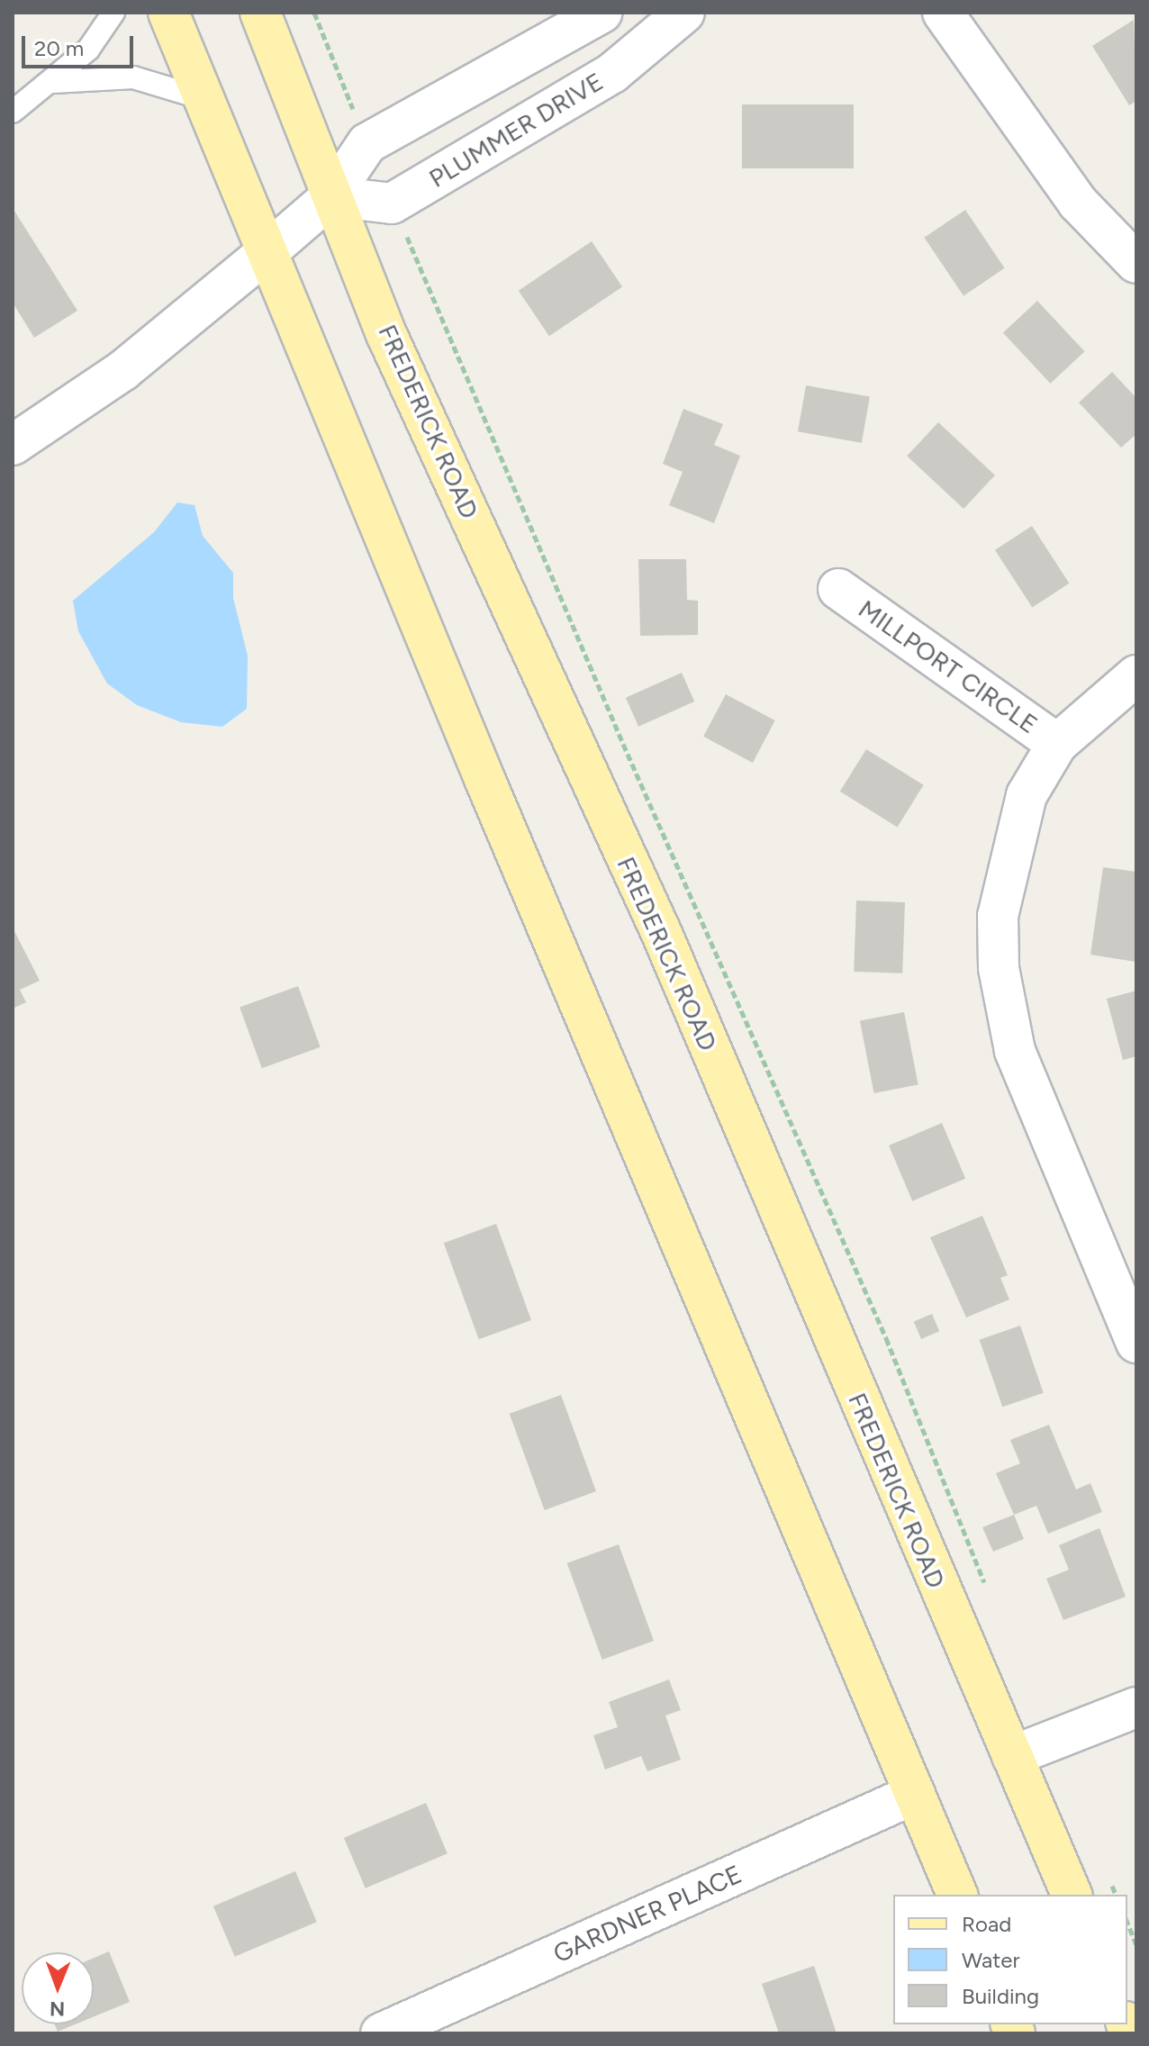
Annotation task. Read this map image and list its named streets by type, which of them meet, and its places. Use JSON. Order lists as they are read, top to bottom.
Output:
{
  "streets": {
    "main road": ["FREDERICK ROAD"],
    "street": ["PLUMMER DRIVE", "MILLPORT CIRCLE", "GARDNER PLACE"]
  },
  "crossings": [
    ["PLUMMER DRIVE", "FREDERICK ROAD"]
  ],
  "legend": ["Road", "Water", "Building"],
  "scale_bar": "20 m",
  "north": "bottom"
}
